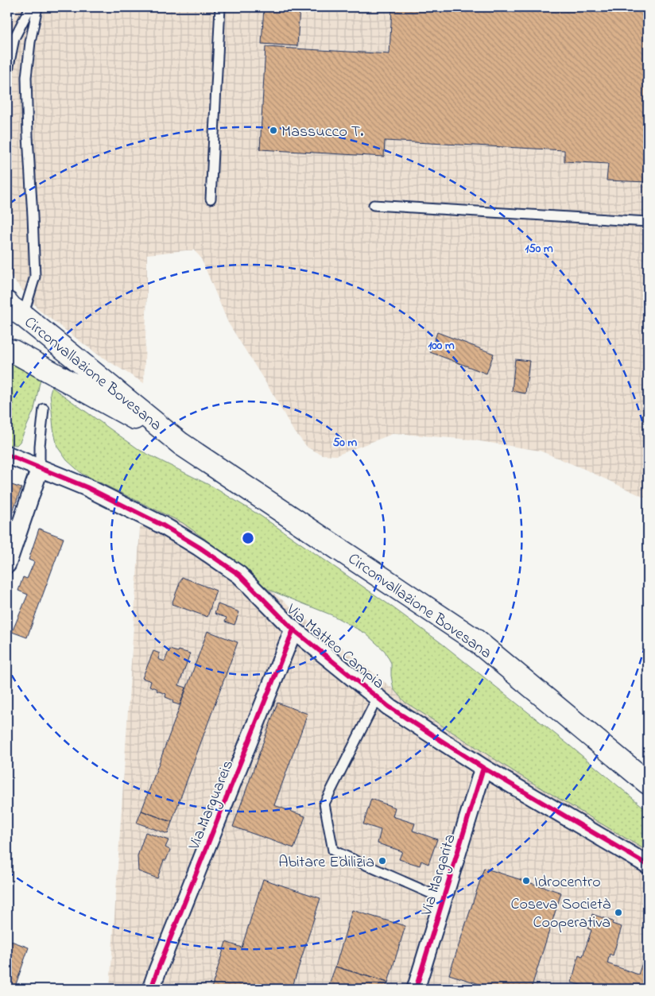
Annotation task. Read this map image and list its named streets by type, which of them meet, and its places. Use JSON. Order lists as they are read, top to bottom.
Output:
{
  "streets": {
    "main road": ["Circonvallazione Bovesana"],
    "street": ["Via Matteo Campia", "Via Marguareis", "Via Margarita"]
  },
  "crossings": [
    ["Via Matteo Campia", "Via Marguareis"],
    ["Via Matteo Campia", "Via Margarita"]
  ],
  "places": [
    "Massucco T.",
    "Abitare Edilizia",
    "Idrocentro",
    "Coseva Società Cooperativa"
  ],
  "rings": ["150 m", "100 m", "50 m"]
}
